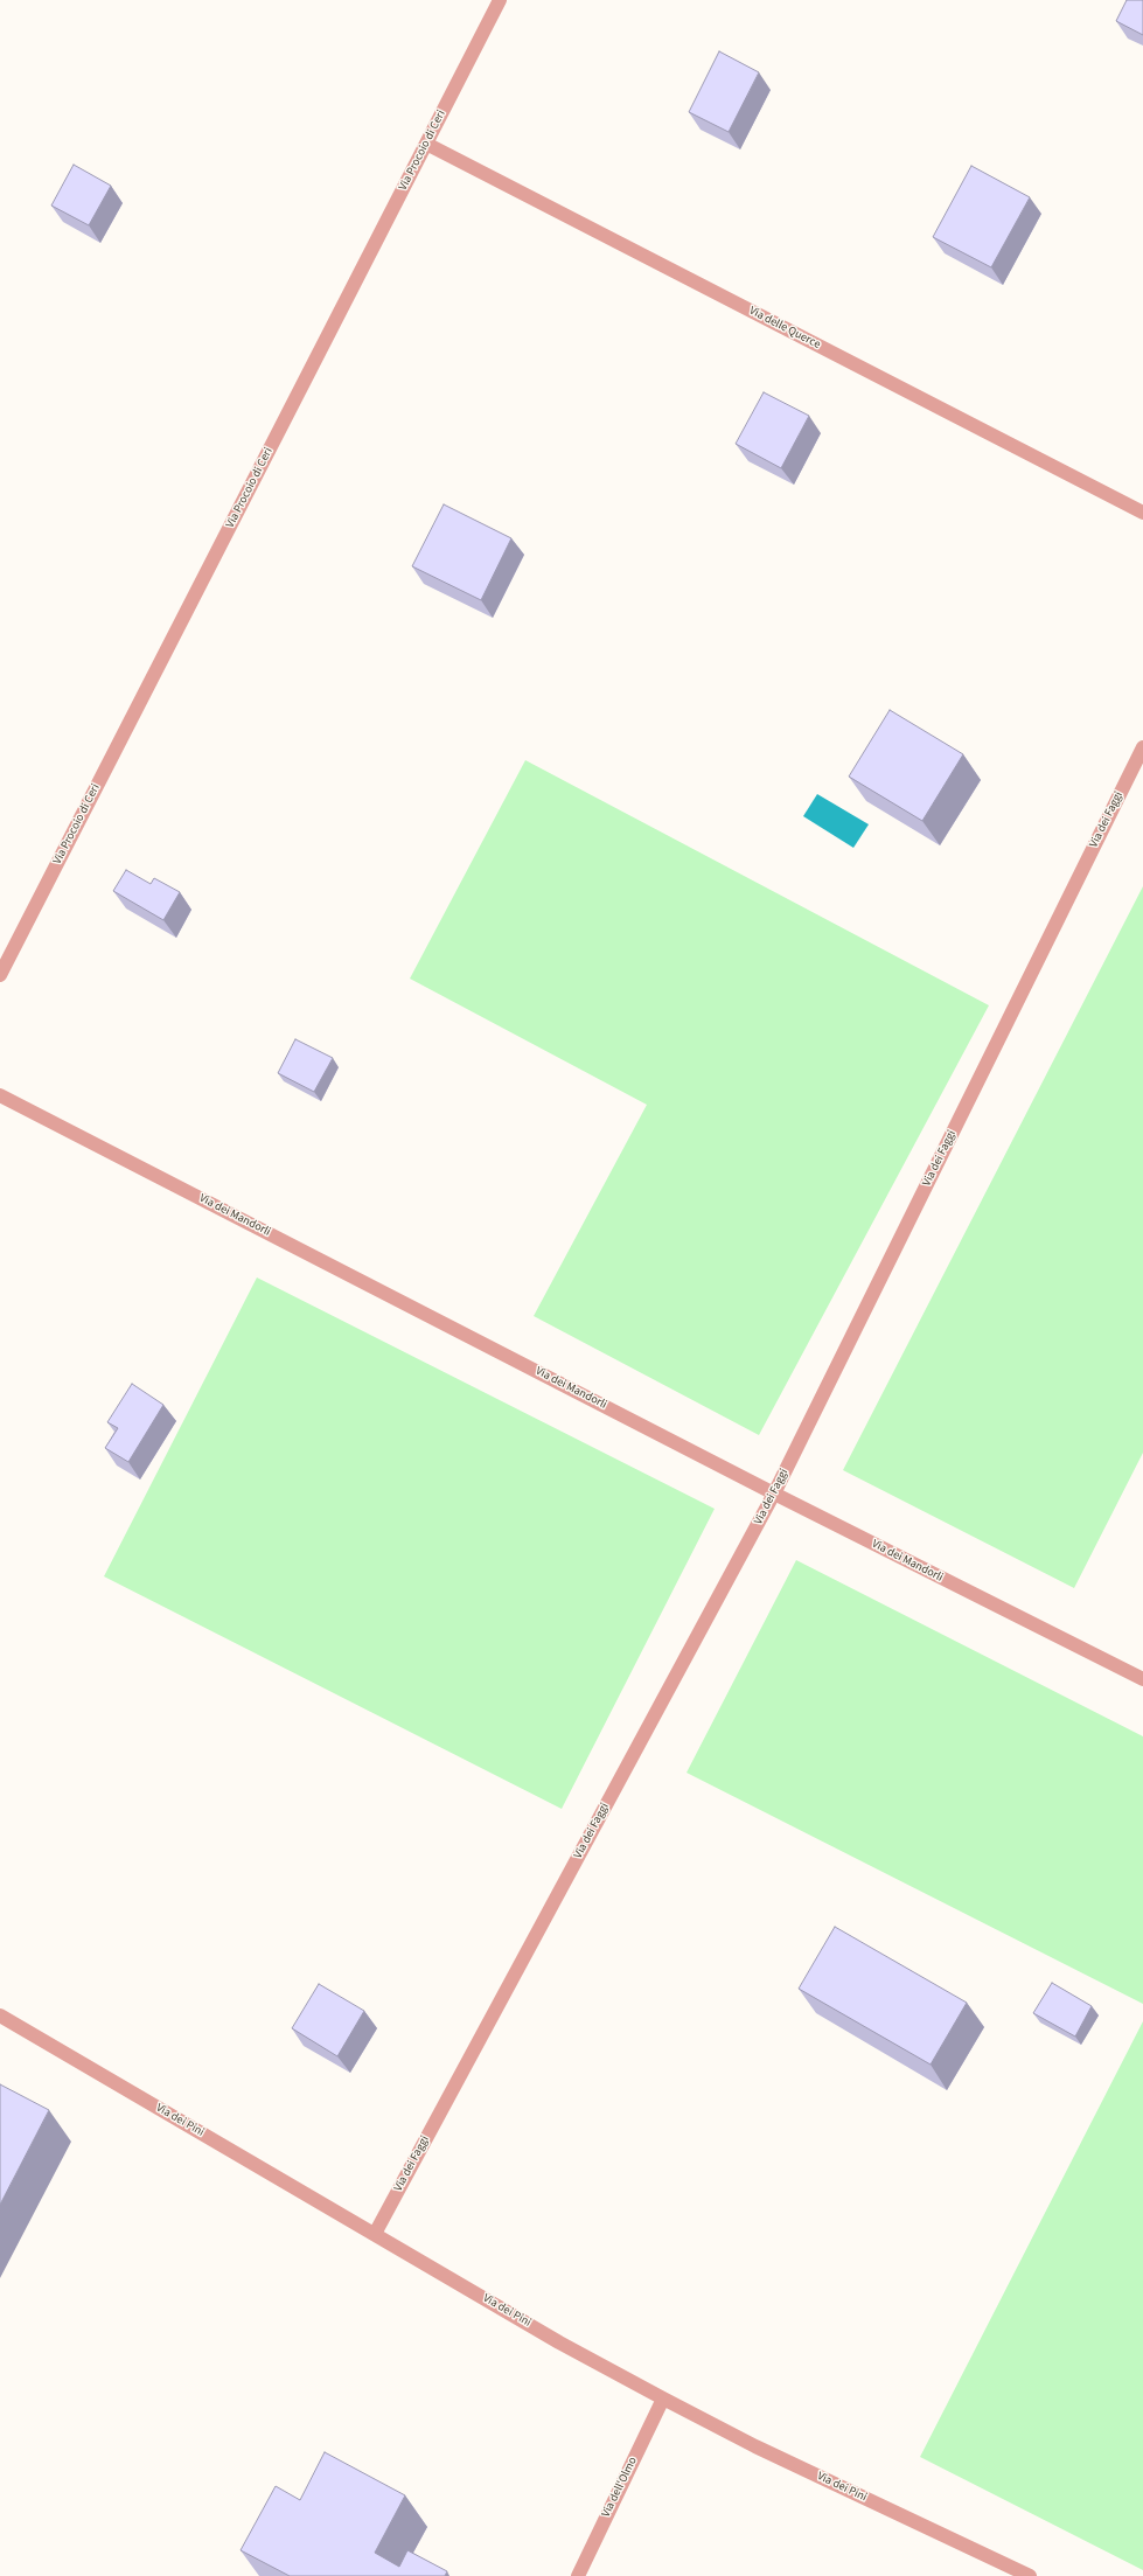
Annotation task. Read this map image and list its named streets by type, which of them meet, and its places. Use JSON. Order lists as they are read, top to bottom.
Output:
{
  "streets": {
    "street": [
      "Via Procoio di Ceri",
      "Via delle Querce",
      "Via dei Faggi",
      "Via dei Mandorli",
      "Via dei Pini",
      "Via dell'Olmo"
    ]
  },
  "crossings": [
    ["Via Procoio di Ceri", "Via delle Querce"],
    ["Via dei Faggi", "Via dei Mandorli"],
    ["Via dei Faggi", "Via dei Pini"],
    ["Via dei Pini", "Via dell'Olmo"]
  ]
}
